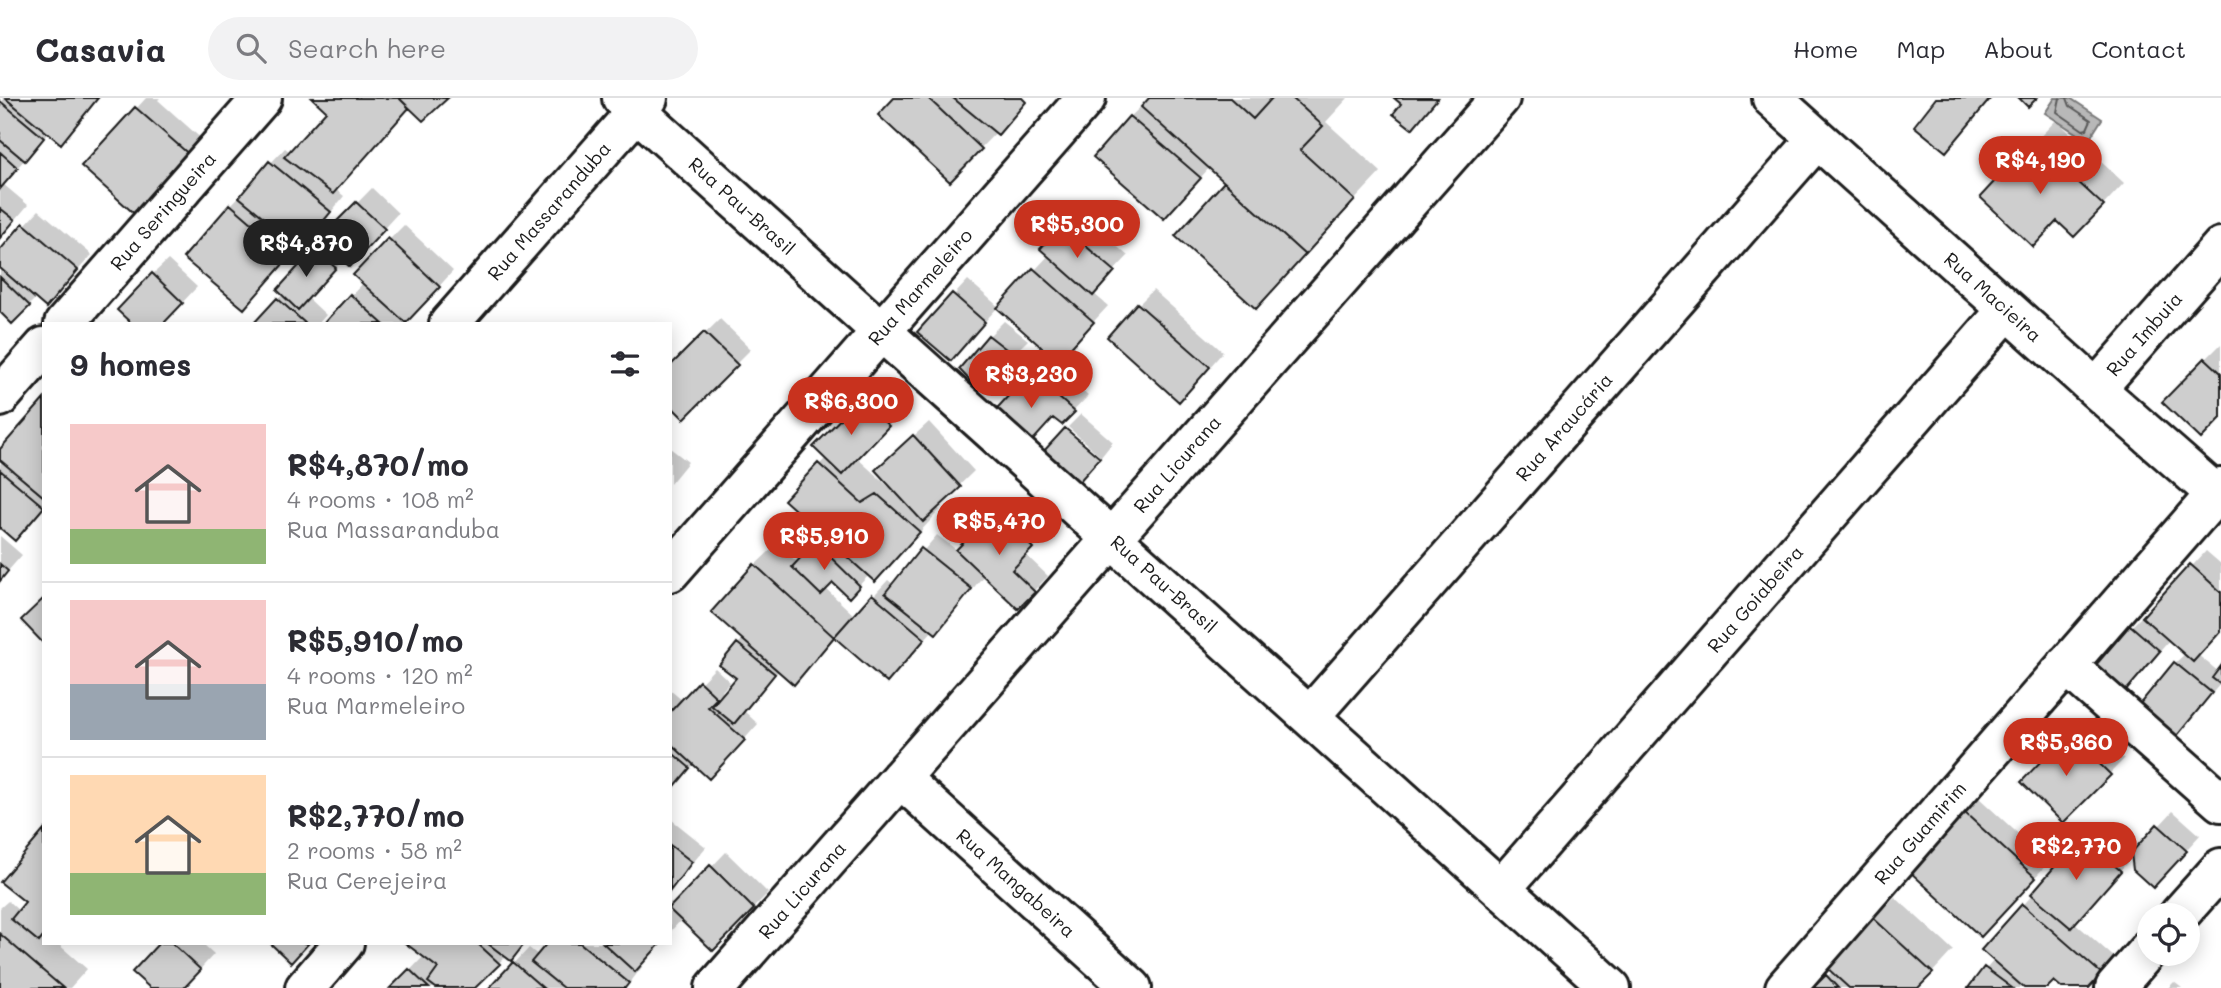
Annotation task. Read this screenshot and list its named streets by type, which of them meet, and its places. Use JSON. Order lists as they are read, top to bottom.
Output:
{
  "streets": {
    "street": [
      "Rua Pau-Brasil",
      "Rua Seringueira",
      "Rua Massaranduba",
      "Rua Marmeleiro",
      "Rua Macieira",
      "Rua Imbuia",
      "Rua Araucária",
      "Rua Licurana",
      "Rua Goiabeira",
      "Rua Guamirim",
      "Rua Mangabeira"
    ]
  },
  "crossings": [
    ["Rua Pau-Brasil", "Rua Massaranduba"],
    ["Rua Pau-Brasil", "Rua Marmeleiro"],
    ["Rua Pau-Brasil", "Rua Araucária"],
    ["Rua Pau-Brasil", "Rua Licurana"],
    ["Rua Pau-Brasil", "Rua Goiabeira"],
    ["Rua Macieira", "Rua Imbuia"],
    ["Rua Macieira", "Rua Araucária"],
    ["Rua Macieira", "Rua Goiabeira"],
    ["Rua Macieira", "Rua Guamirim"],
    ["Rua Licurana", "Rua Mangabeira"]
  ],
  "page": {
    "header": "Casavia",
    "search": "Search here",
    "nav": [
      "Home",
      "Map",
      "About",
      "Contact"
    ],
    "price": [
      "R$4,190",
      "R$5,300",
      "R$4,870",
      "R$3,230",
      "R$6,300",
      "R$5,470",
      "R$5,910",
      "R$5,360",
      "R$2,770"
    ],
    "heading": "9 homes",
    "list": [
      {
        "name": "R$4,870/mo",
        "note": "4 rooms · 108 m² · Rua Massaranduba"
      },
      {
        "name": "R$5,910/mo",
        "note": "4 rooms · 120 m² · Rua Marmeleiro"
      },
      {
        "name": "R$2,770/mo",
        "note": "2 rooms · 58 m² · Rua Cerejeira"
      }
    ]
  }
}
